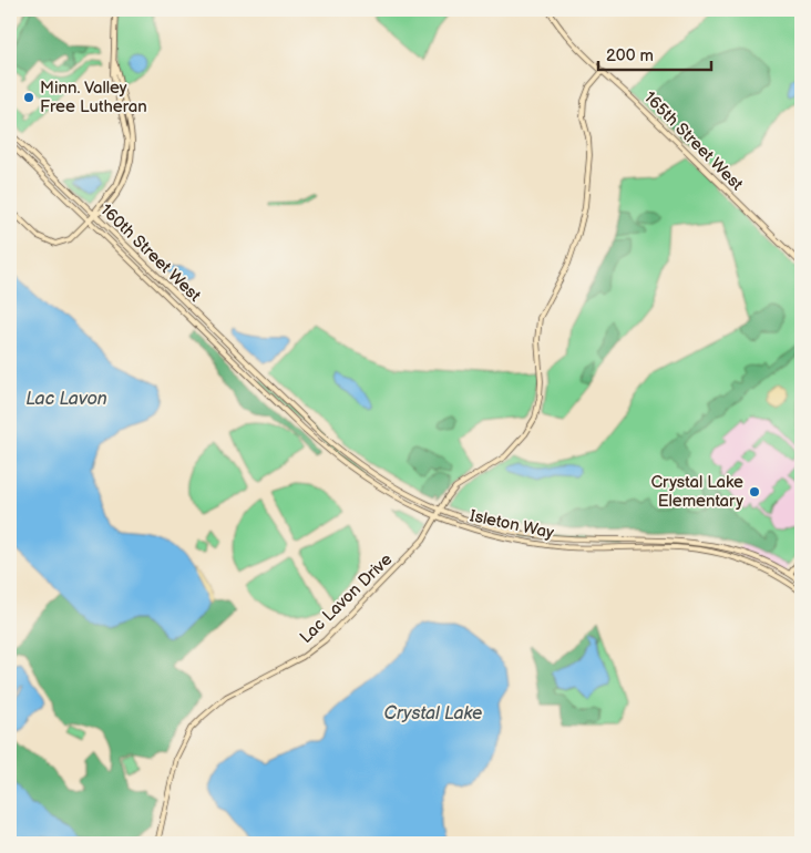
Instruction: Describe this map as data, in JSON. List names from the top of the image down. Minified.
{"streets":{"main road":["165th Street West","160th Street West","Isleton Way","Lac Lavon Drive"]},"crossings":[["165th Street West","Lac Lavon Drive"],["160th Street West","Isleton Way"],["Isleton Way","Lac Lavon Drive"]],"water":["Lac Lavon","Crystal Lake"],"places":["Minn. Valley Free Lutheran","Crystal Lake Elementary"],"scale_bar":"200 m"}
